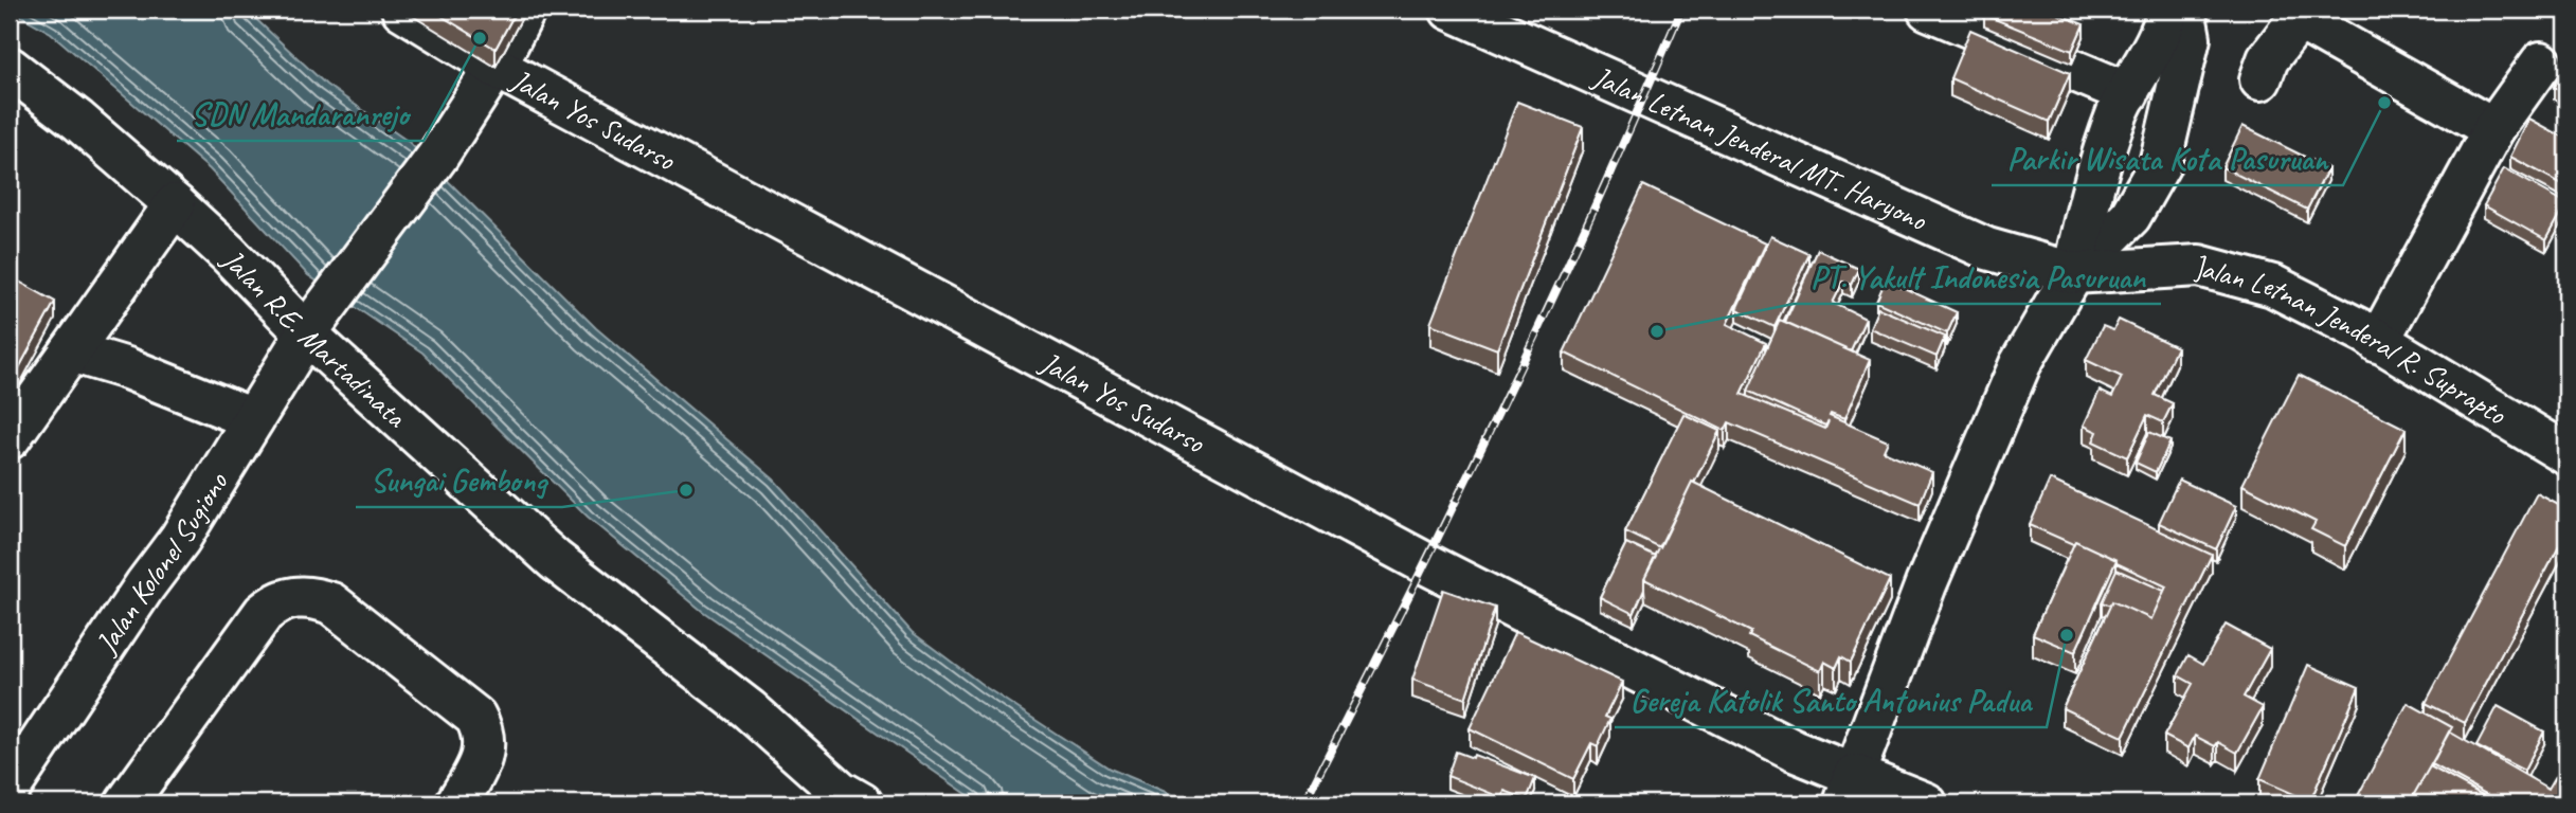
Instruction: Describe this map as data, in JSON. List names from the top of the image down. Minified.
{"streets":{"main road":["Jalan Yos Sudarso","Jalan Letnan Jenderal MT. Haryono","Jalan R.E. Martadinata","Jalan Letnan Jenderal R. Suprapto","Jalan Kolonel Sugiono"]},"crossings":[["Jalan Yos Sudarso","Jalan Kolonel Sugiono"],["Jalan Letnan Jenderal MT. Haryono","Jalan Letnan Jenderal R. Suprapto"],["Jalan R.E. Martadinata","Jalan Kolonel Sugiono"]],"places":["SDN Mandaranrejo","Parkir Wisata Kota Pasuruan","PT. Yakult Indonesia Pasuruan","Sungai Gembong","Gereja Katolik Santo Antonius Padua"]}
